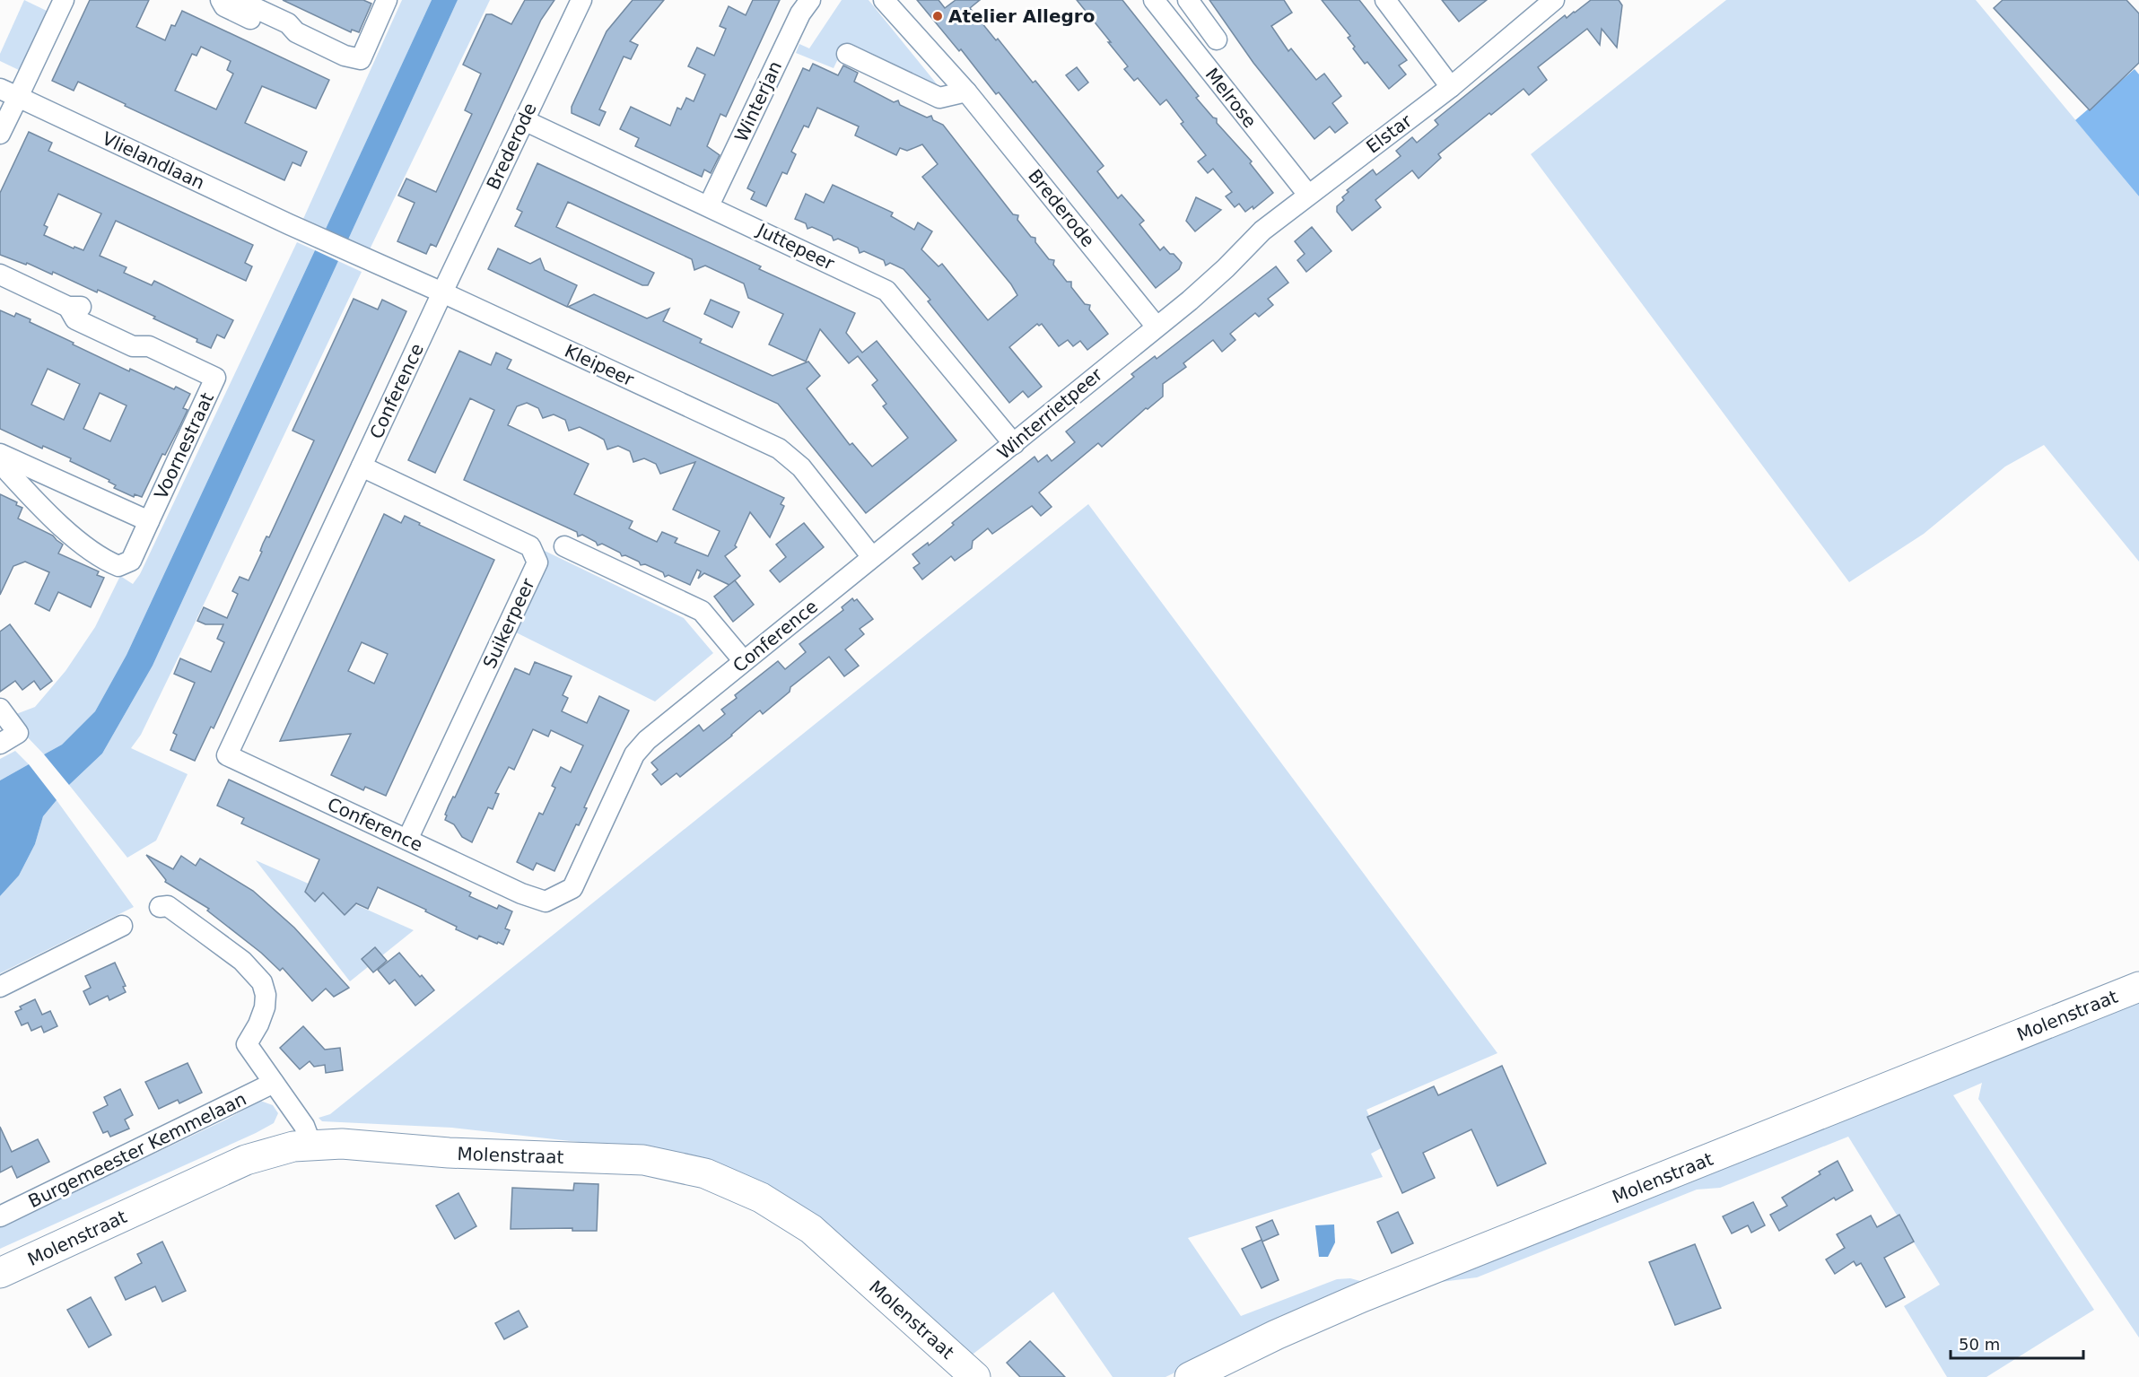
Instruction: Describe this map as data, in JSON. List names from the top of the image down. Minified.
{"streets":{"street":["Melrose","Winterjan","Elstar","Brederode","Vlielandlaan","Juttepeer","Kleipeer","Conference","Winterrietpeer","Voornestraat","Suikerpeer","Molenstraat","Burgemeester Kemmelaan"]},"crossings":[["Melrose","Elstar"],["Winterjan","Juttepeer"],["Elstar","Winterrietpeer"],["Brederode","Juttepeer"],["Brederode","Kleipeer"],["Brederode","Conference"],["Brederode","Winterrietpeer"],["Vlielandlaan","Kleipeer"],["Juttepeer","Winterrietpeer"],["Kleipeer","Conference"],["Kleipeer","Winterrietpeer"],["Conference","Winterrietpeer"],["Conference","Suikerpeer"]],"places":["Atelier Allegro"],"scale_bar":"50 m"}
